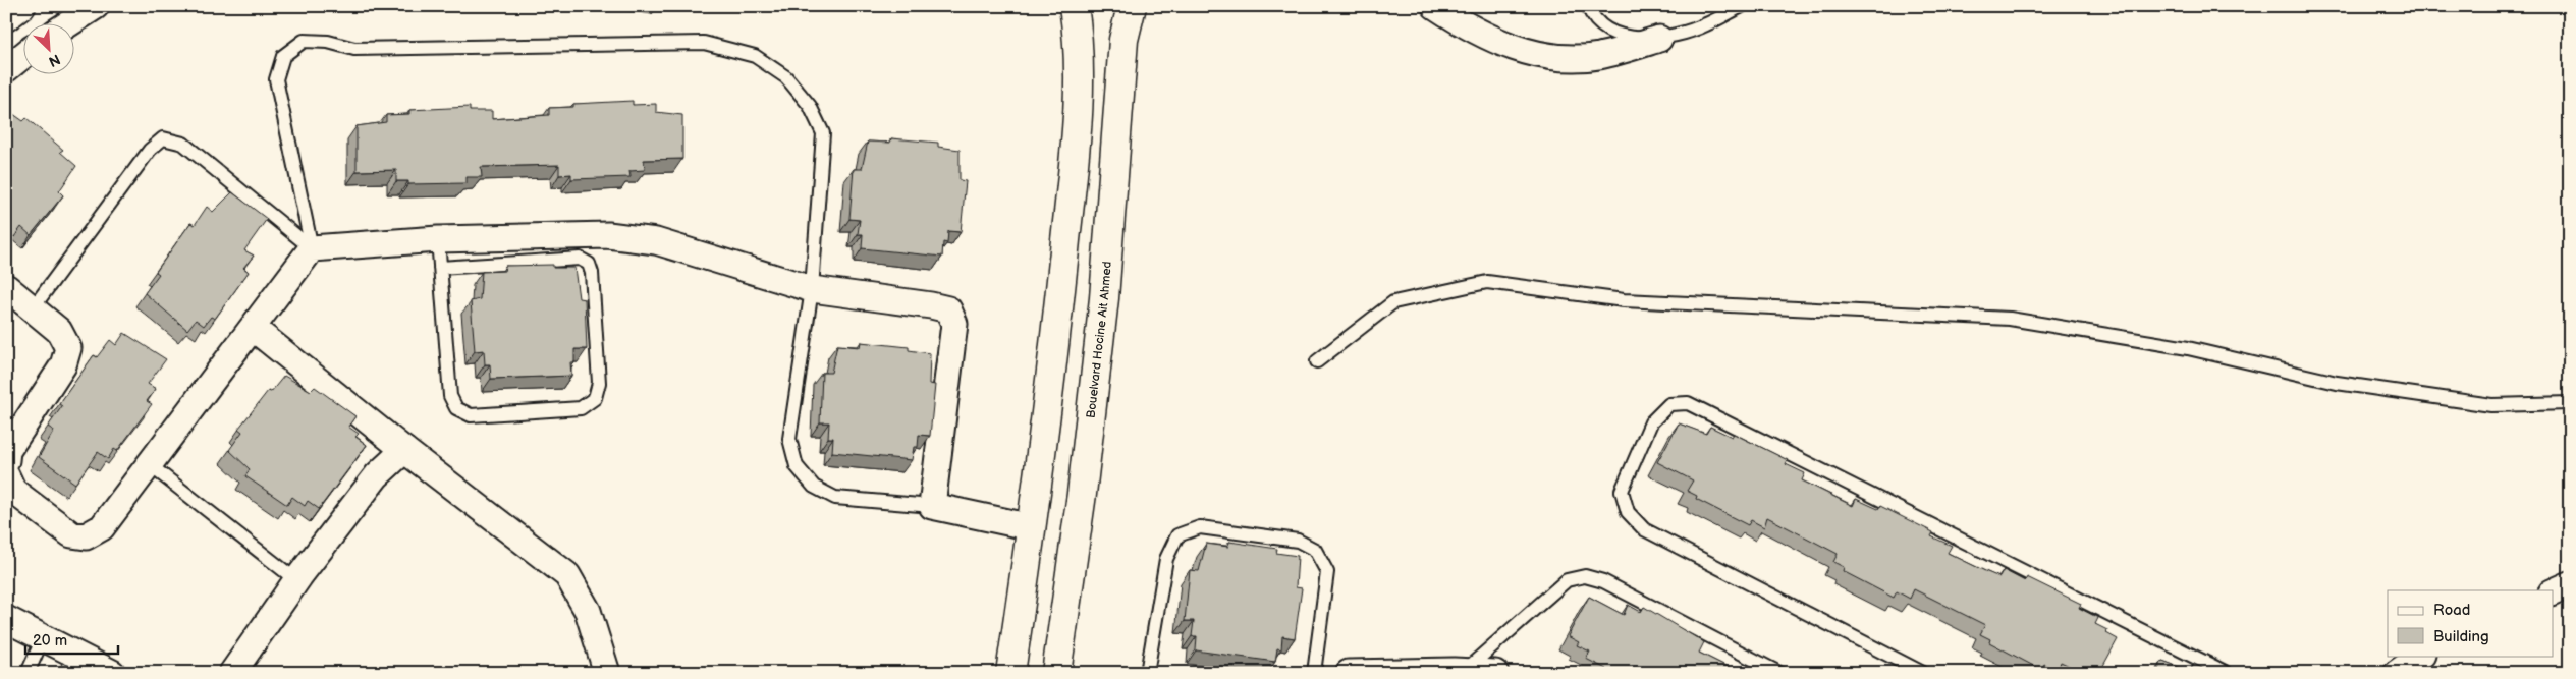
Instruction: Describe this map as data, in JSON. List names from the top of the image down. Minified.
{"streets":{"main road":["Bouelvard Hocine Ait Ahmed"]},"legend":["Road","Building"],"scale_bar":"20 m","north":"bottom right"}
